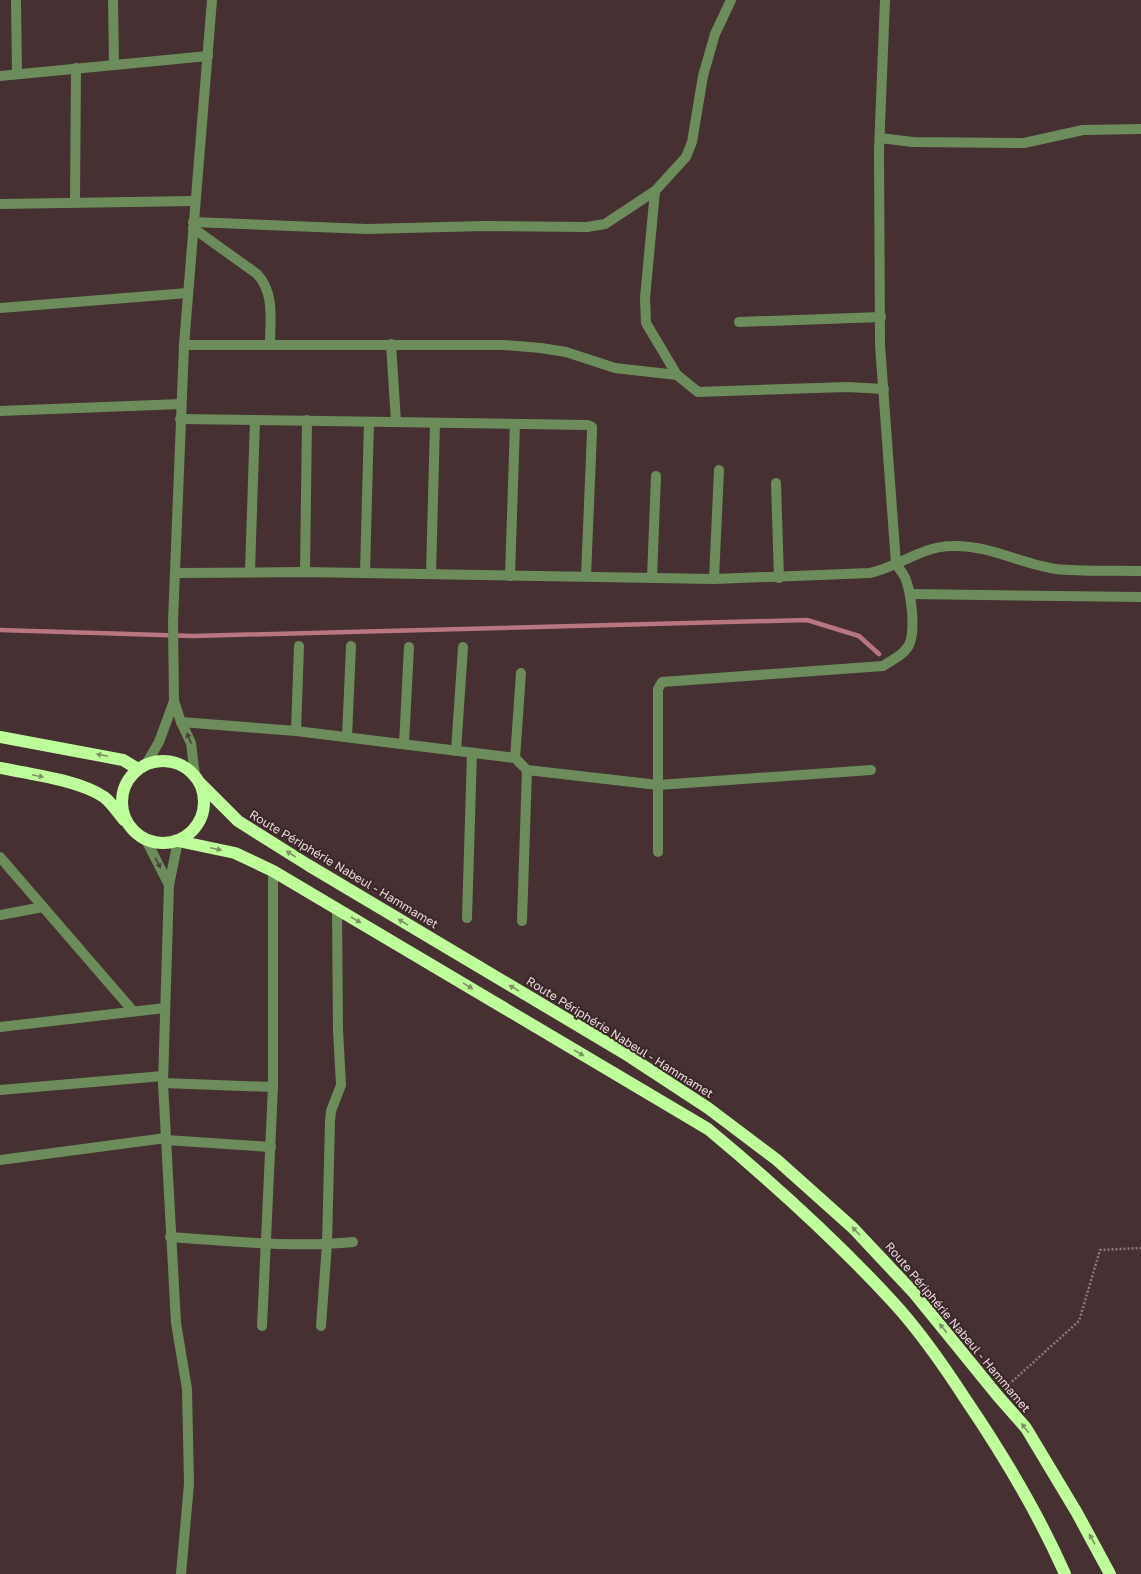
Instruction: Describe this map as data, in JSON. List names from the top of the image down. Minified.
{"streets":{"highway":["Route Périphérie Nabeul - Hammamet"]}}
